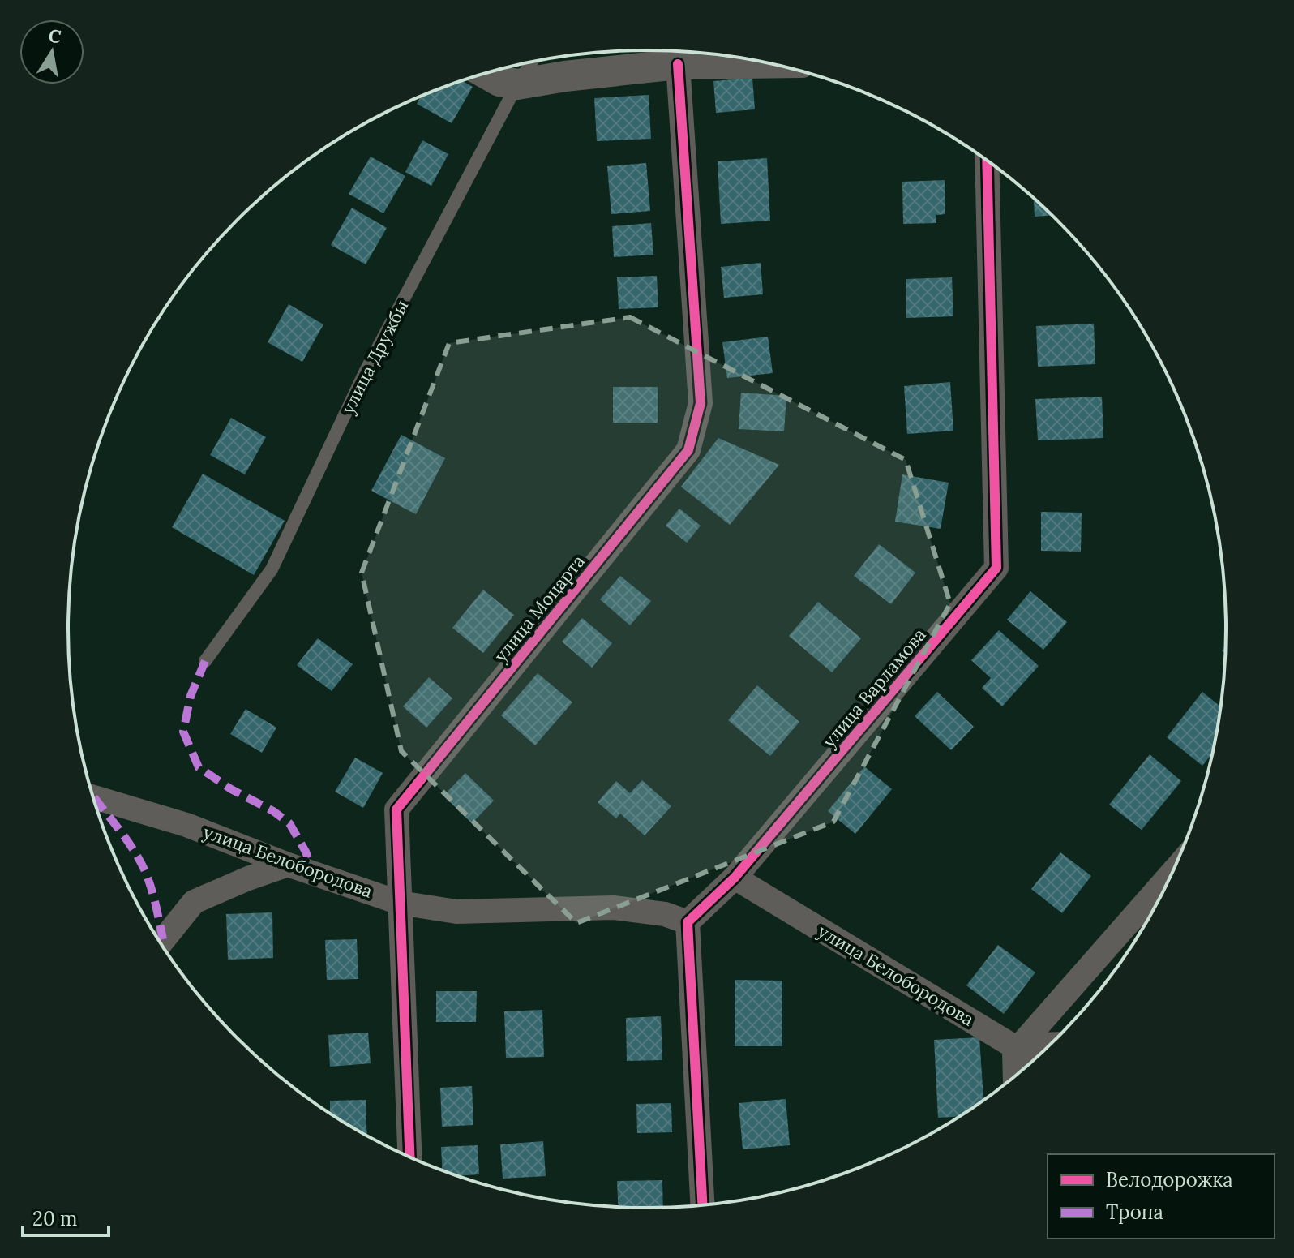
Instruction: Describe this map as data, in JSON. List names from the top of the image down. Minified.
{"streets":{"street":["улица Моцарта","улица Варламова","улица Белобородова"],"lane":["улица Дружбы"]},"crossings":[["улица Моцарта","улица Белобородова"],["улица Варламова","улица Белобородова"]],"legend":["Велодорожка","Тропа"],"scale_bar":"20 m","north":"top"}
